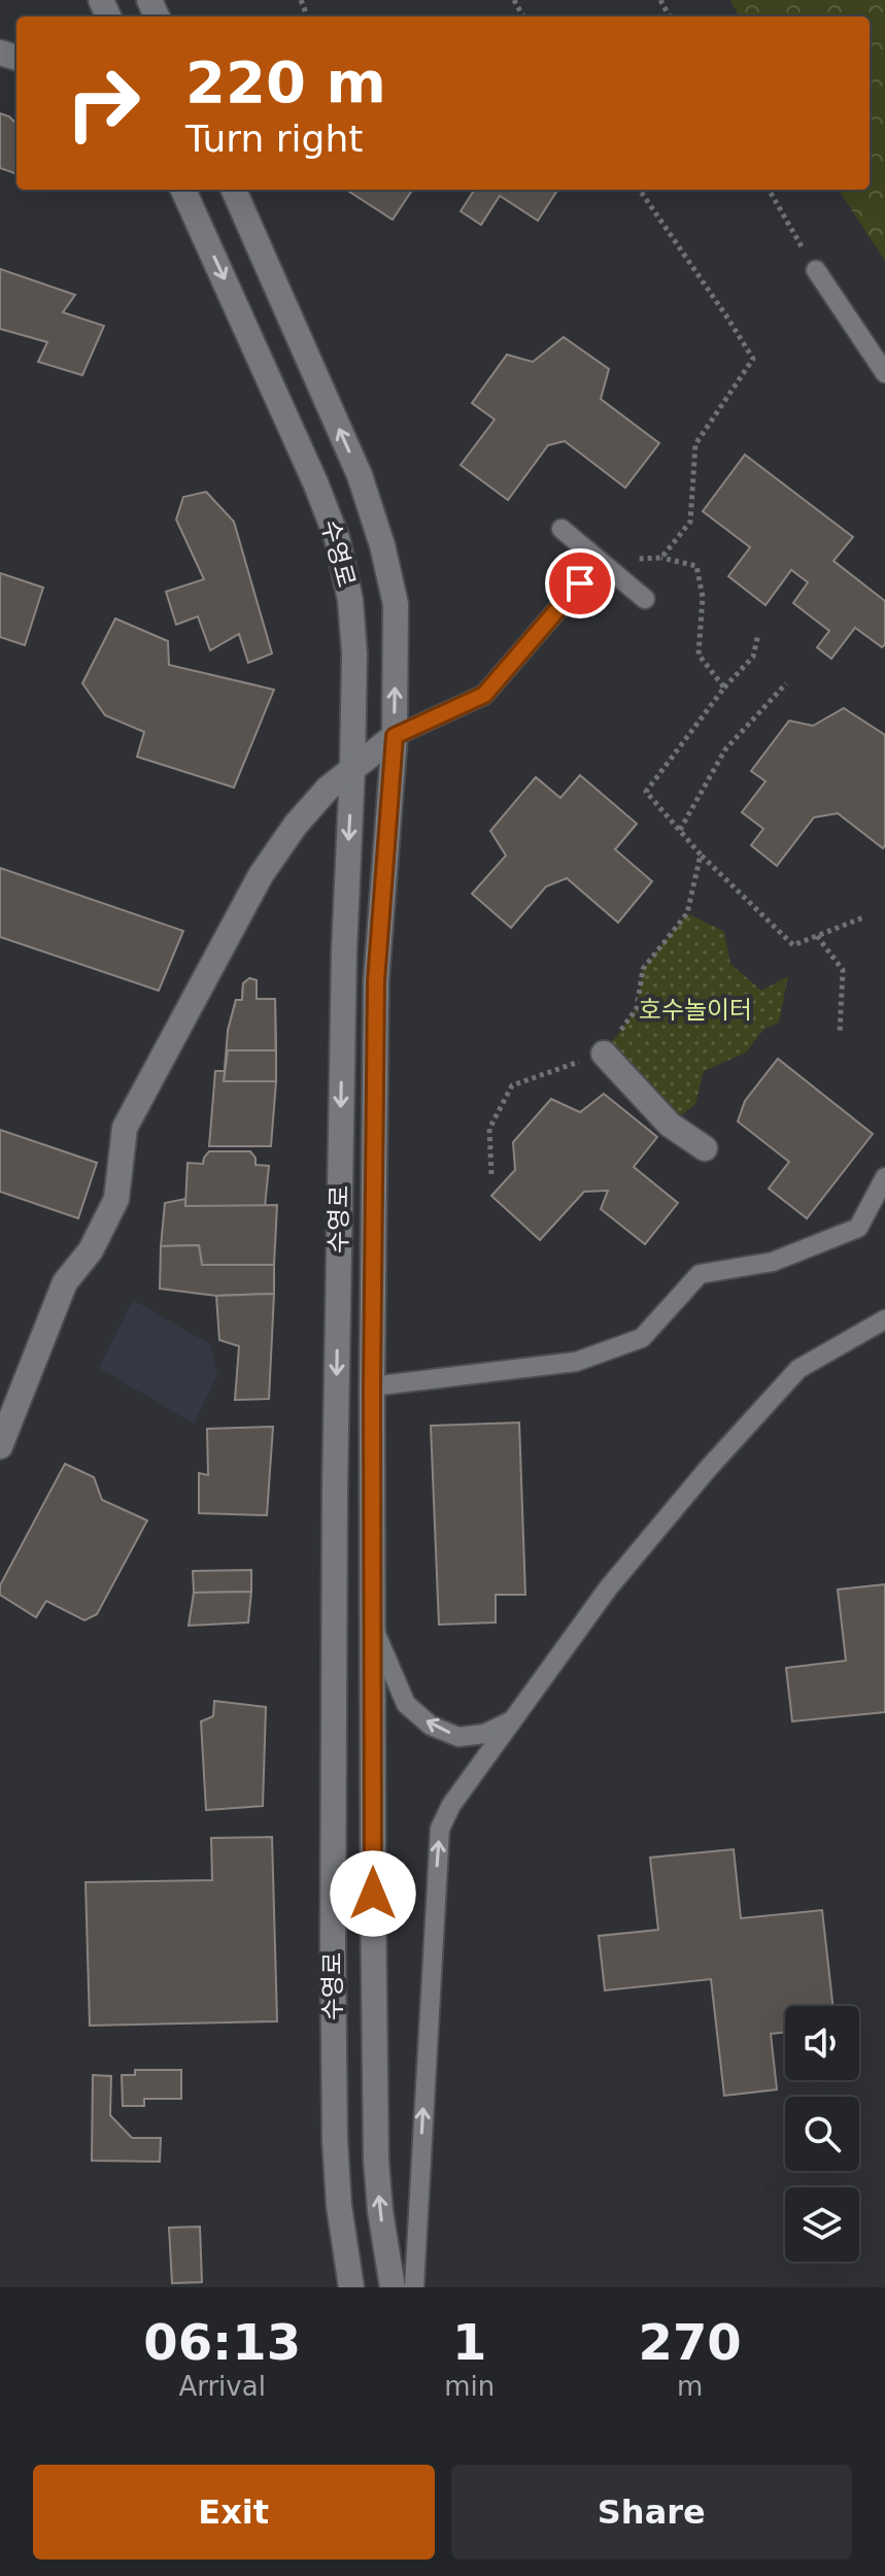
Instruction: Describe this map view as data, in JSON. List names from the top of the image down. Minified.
{"streets":{"main road":["수영로"]},"parks":["호수놀이터"],"page":{"turn":["220 m","Turn right"],"eta":["06:13","Arrival","1","min","270","m"],"buttons":["Exit","Share"]}}
